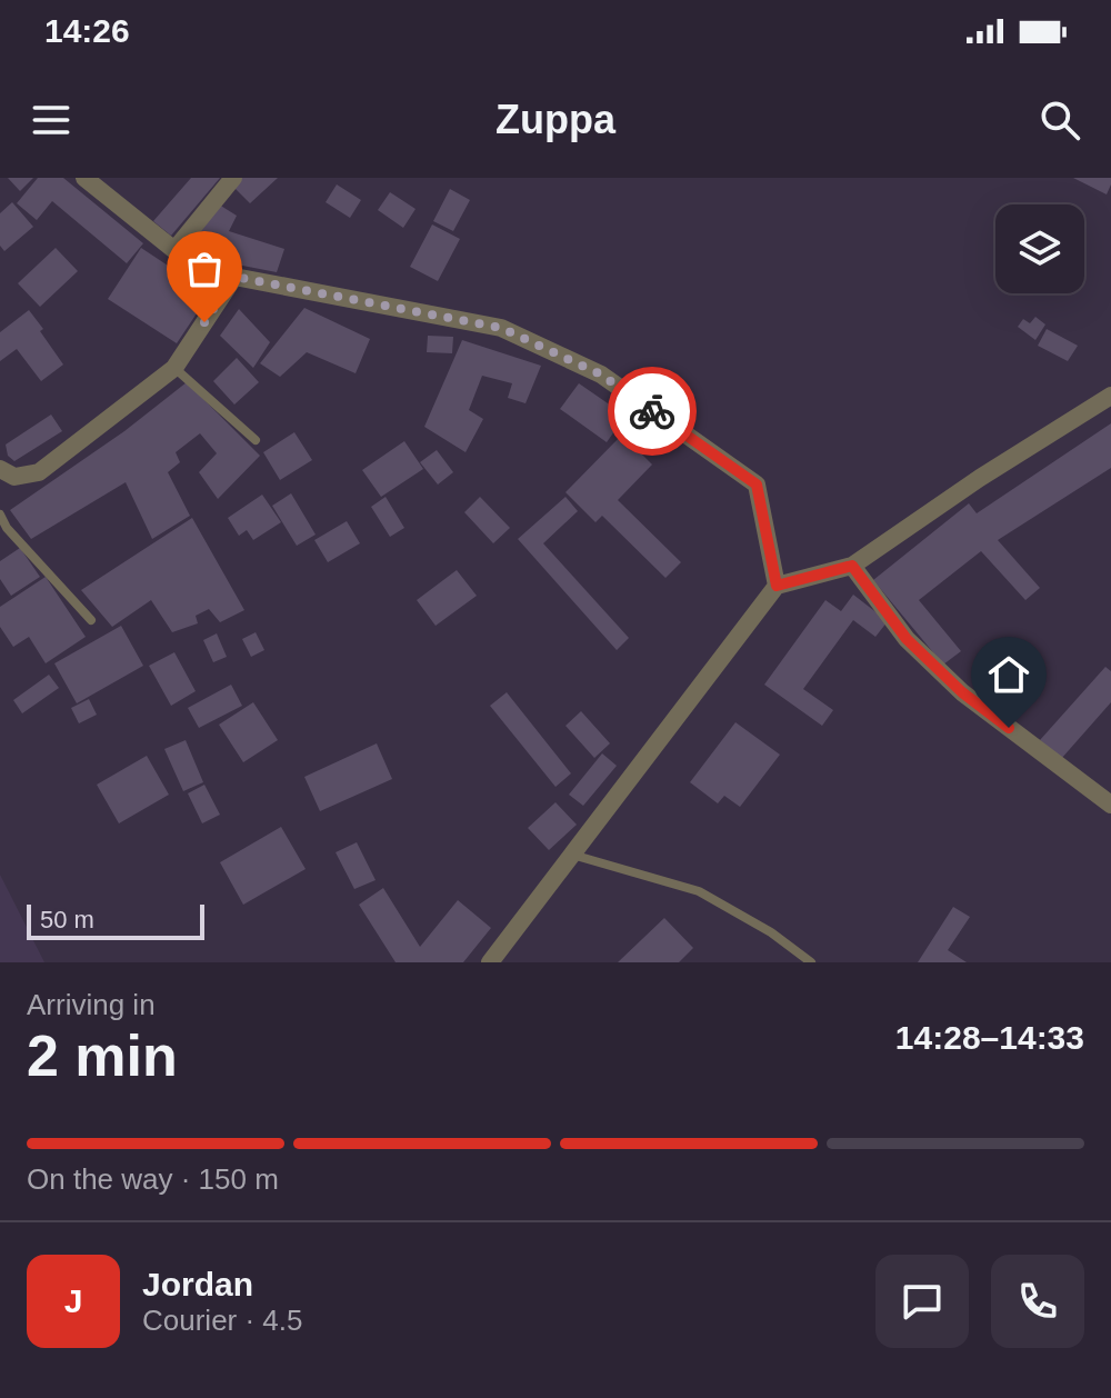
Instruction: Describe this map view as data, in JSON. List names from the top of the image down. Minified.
{"scale_bar":"50 m","page":{"status":"14:26","header":"Zuppa","scale":"50 m","heading":["2 min","Arriving in","14:28–14:33"],"panel":["Jordan","Courier · 4.5"],"bar":"On the way · 150 m","round":"J"}}
